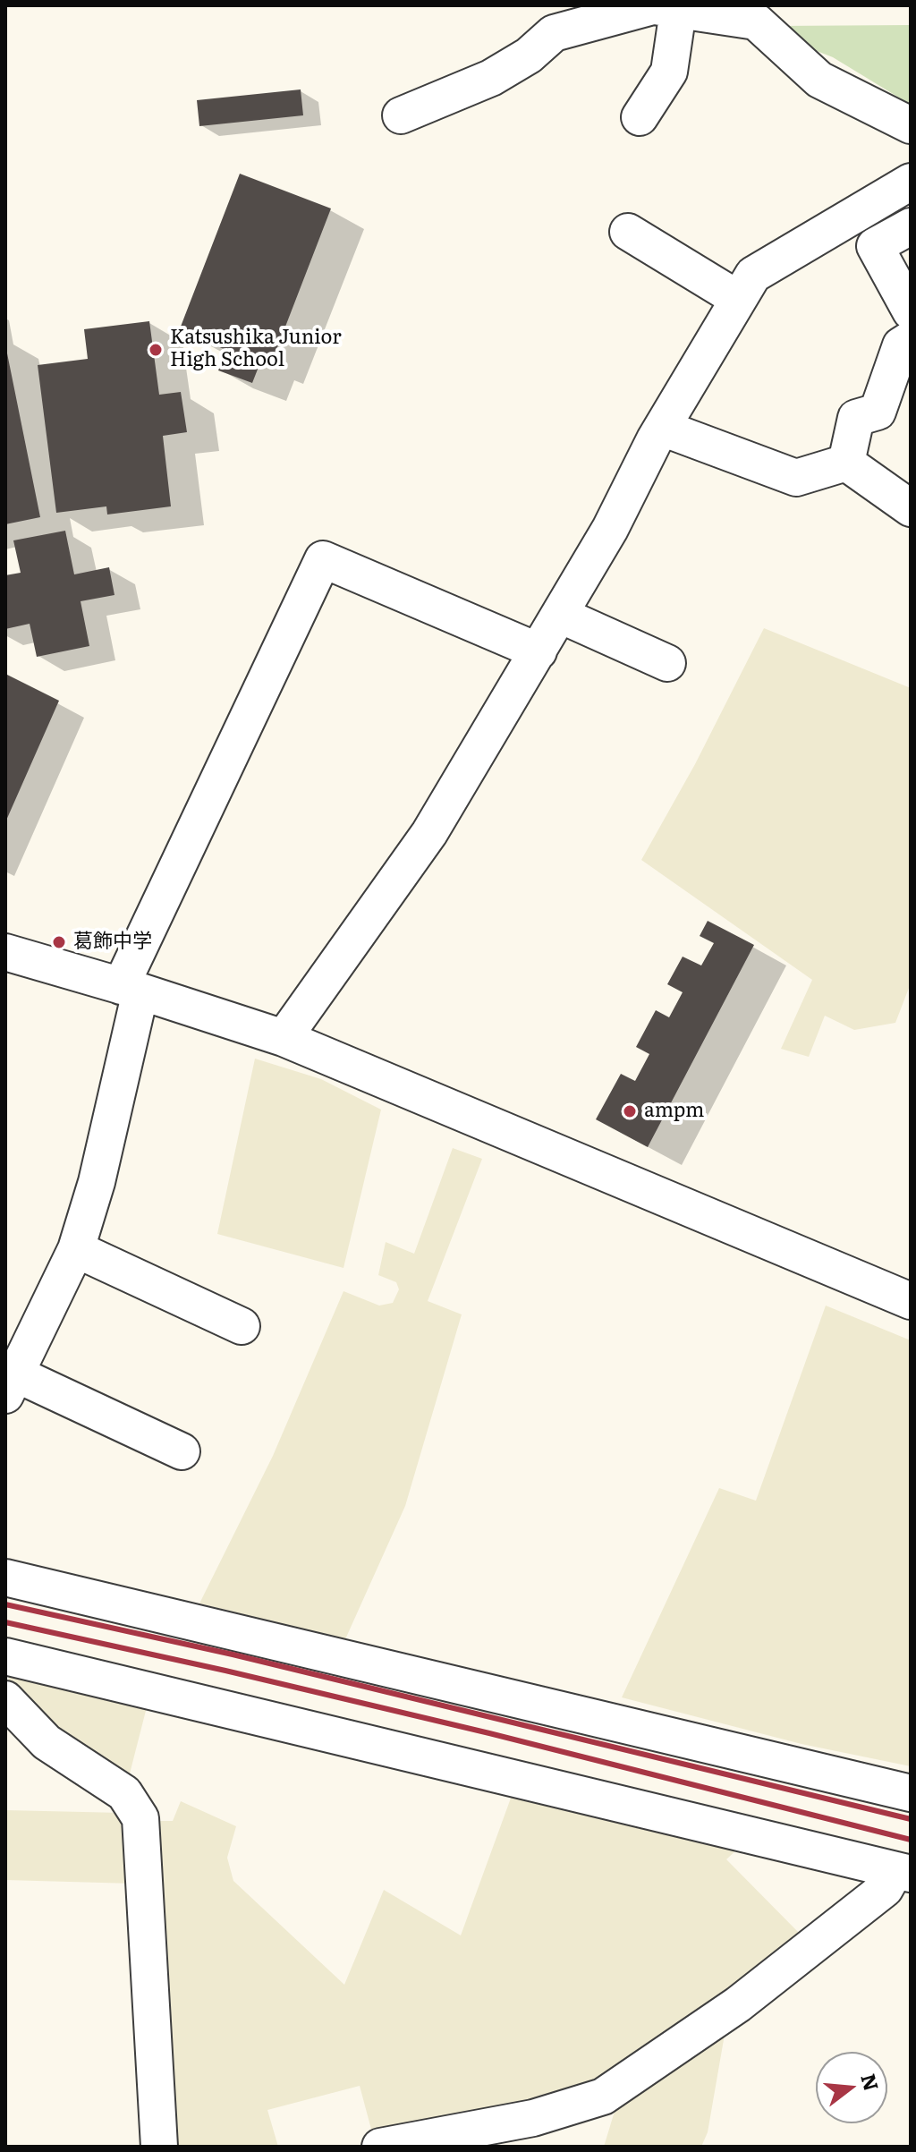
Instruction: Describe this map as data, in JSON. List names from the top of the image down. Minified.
{"places":["Katsushika Junior High School","葛飾中学","ampm"],"north":"right"}
